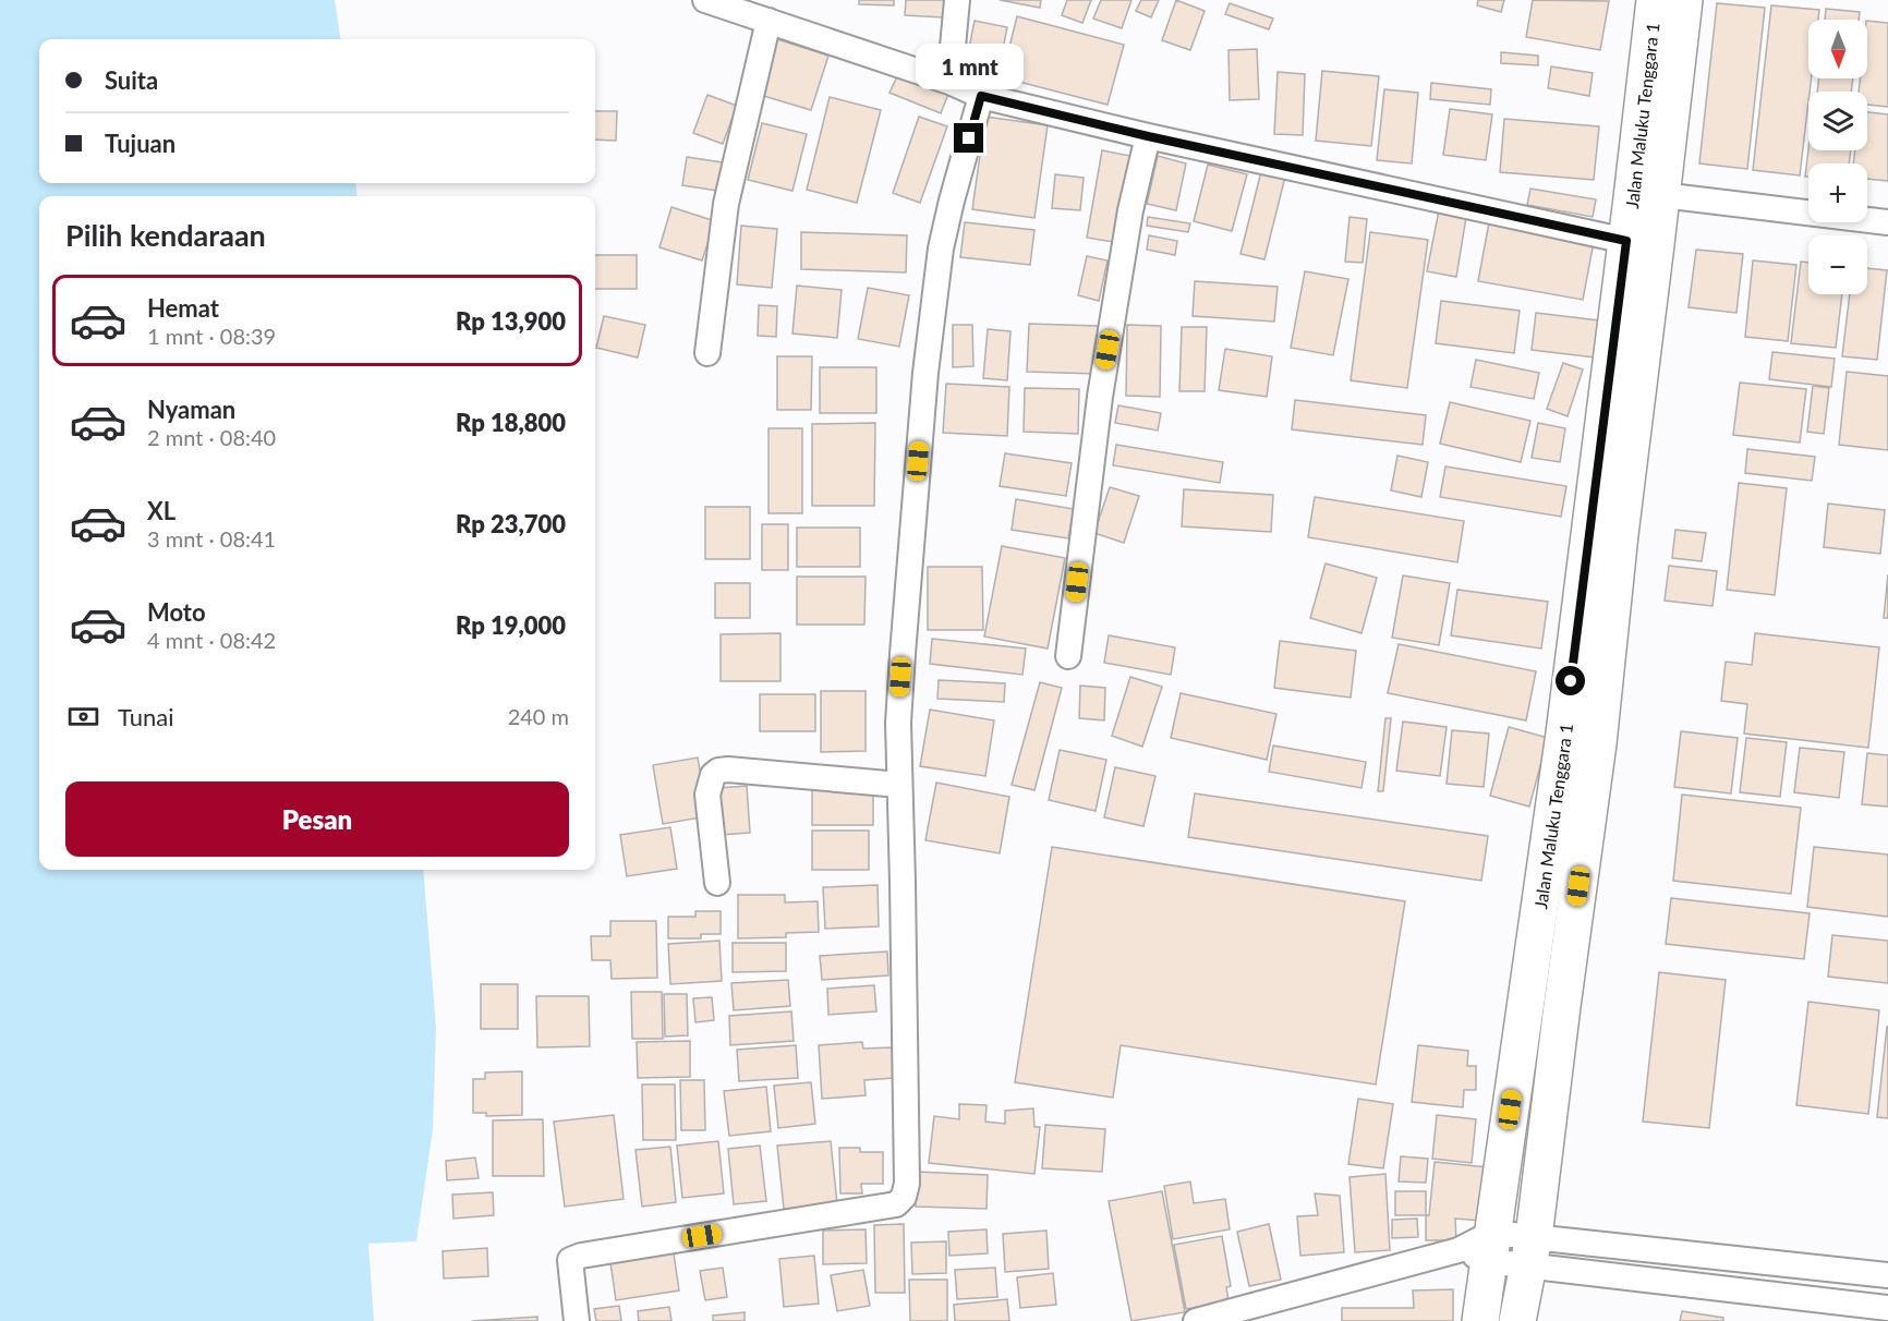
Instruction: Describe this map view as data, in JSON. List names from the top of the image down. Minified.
{"streets":{"highway":["Jalan Maluku Tenggara 1"]},"north":"bottom","page":{"map_buttons":["+","−"],"banner":["Suita","Tujuan"],"bubble":"1 mnt","heading":"Pilih kendaraan","list":[{"name":"Hemat","note":"1 mnt · 08:39","value":"Rp 13,900"},{"name":"Nyaman","note":"2 mnt · 08:40","value":"Rp 18,800"},{"name":"XL","note":"3 mnt · 08:41","value":"Rp 23,700"},{"name":"Moto","note":"4 mnt · 08:42","value":"Rp 19,000"}],"pay":["Tunai","240 m"],"buttons":"Pesan"}}
